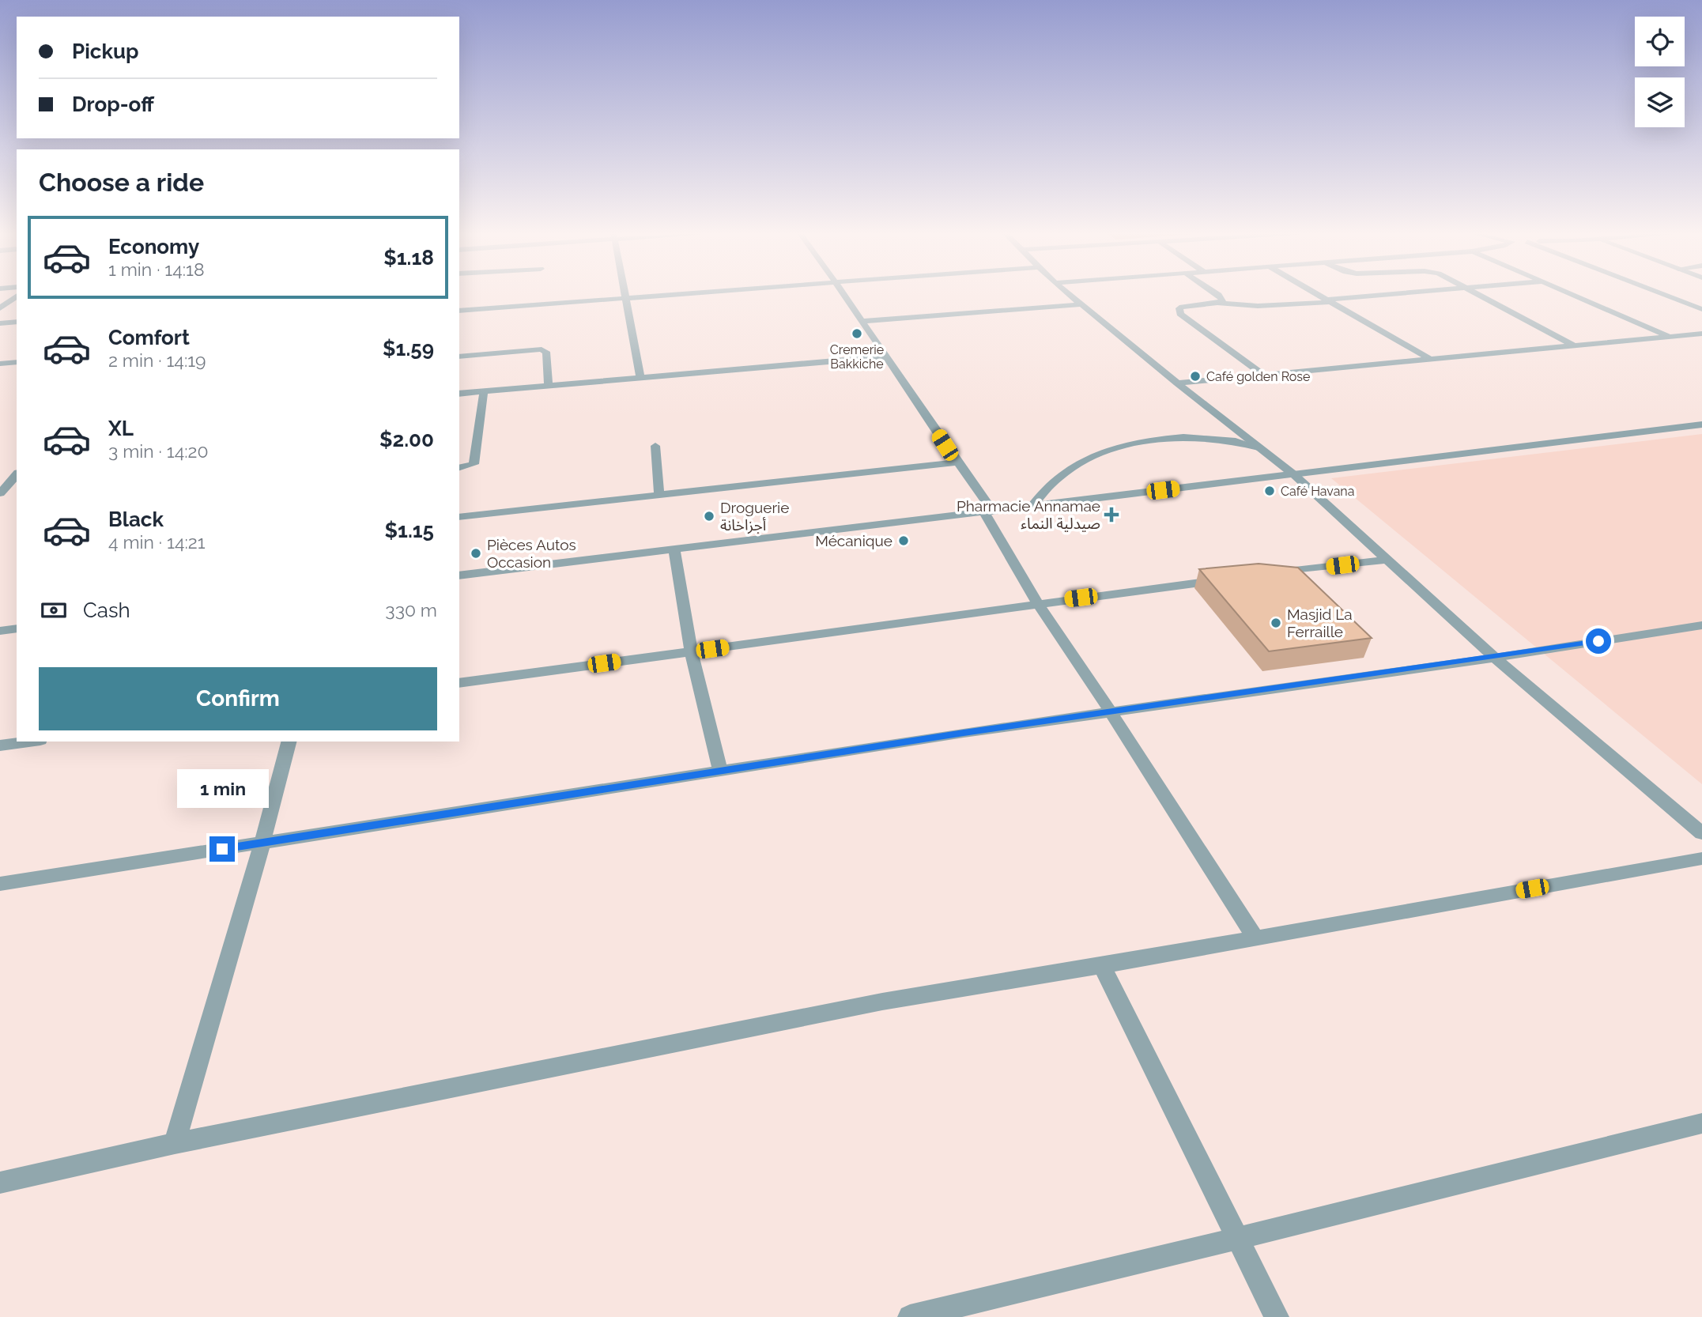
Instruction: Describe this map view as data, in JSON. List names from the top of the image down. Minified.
{"places":{"other":["Cremerie Bakkiche","Café golden Rose","Café Havana","Droguerie أجزاخانة","Mécanique","Pièces Autos Occasion","Masjid La Ferraille"],"health":["Pharmacie Annamae صيدلية النماء"]},"page":{"banner":["Pickup","Drop-off"],"heading":"Choose a ride","list":[{"name":"Economy","note":"1 min · 14:18","value":"$1.18"},{"name":"Comfort","note":"2 min · 14:19","value":"$1.59"},{"name":"XL","note":"3 min · 14:20","value":"$2.00"},{"name":"Black","note":"4 min · 14:21","value":"$1.15"}],"pay":["Cash","330 m"],"buttons":"Confirm","bubble":"1 min"}}
